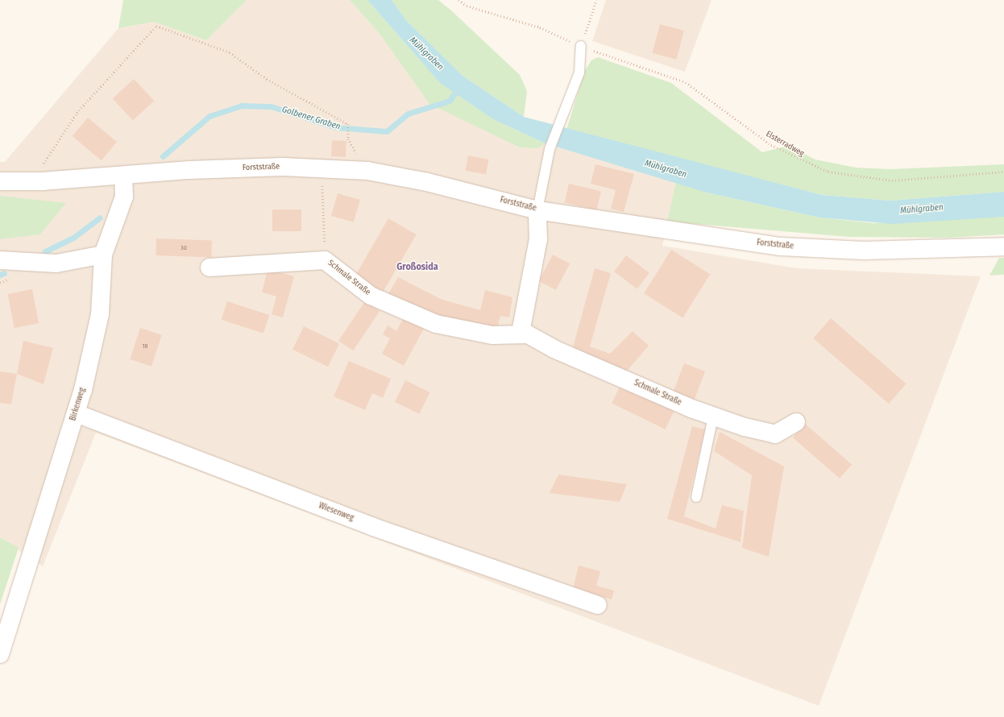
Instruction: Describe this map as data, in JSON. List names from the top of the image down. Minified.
{"streets":{"street":["Forststraße","Schmale Straße","Birkenweg","Wiesenweg"],"path":["Elsterradweg"]},"crossings":[["Forststraße","Birkenweg"],["Birkenweg","Wiesenweg"]],"districts":["Großosida"],"water":["Mühlgraben","Golbener Graben"],"house_numbers":["30","18"]}
